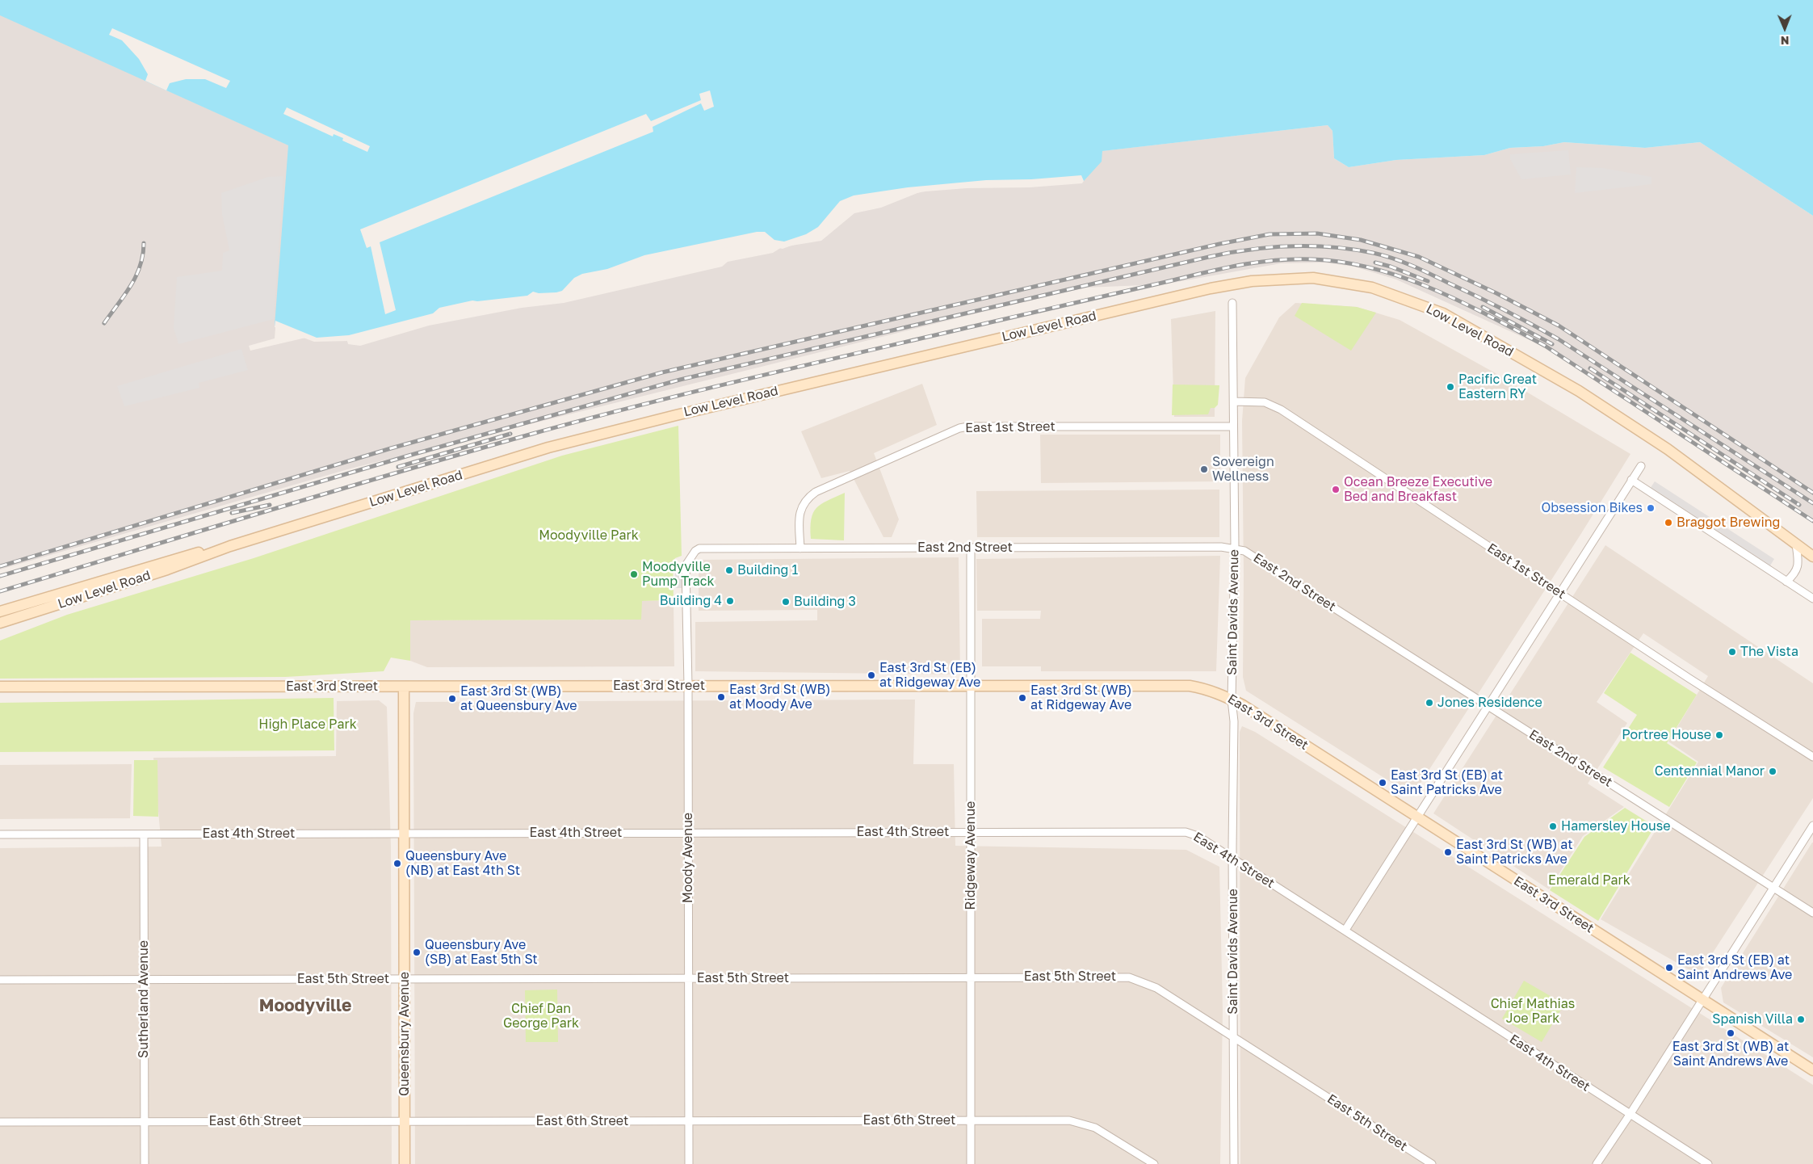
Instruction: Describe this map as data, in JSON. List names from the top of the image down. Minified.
{"streets":{"street":["Low Level Road","East 1st Street","East 2nd Street","Saint Davids Avenue","East 3rd Street","East 4th Street","Ridgeway Avenue","Moody Avenue","East 5th Street","Sutherland Avenue","Queensbury Avenue","East 6th Street"]},"crossings":[["East 1st Street","East 2nd Street"],["East 1st Street","Saint Davids Avenue"],["East 2nd Street","Saint Davids Avenue"],["East 2nd Street","Ridgeway Avenue"],["East 2nd Street","Moody Avenue"],["Saint Davids Avenue","East 3rd Street"],["Saint Davids Avenue","East 4th Street"],["Saint Davids Avenue","East 5th Street"],["East 3rd Street","Ridgeway Avenue"],["East 3rd Street","Moody Avenue"],["East 3rd Street","Queensbury Avenue"],["East 4th Street","Ridgeway Avenue"],["East 4th Street","Moody Avenue"],["East 4th Street","Sutherland Avenue"],["East 4th Street","Queensbury Avenue"],["Ridgeway Avenue","East 5th Street"],["Ridgeway Avenue","East 6th Street"],["Moody Avenue","East 5th Street"],["Moody Avenue","East 6th Street"],["East 5th Street","Sutherland Avenue"],["East 5th Street","Queensbury Avenue"],["Sutherland Avenue","East 6th Street"],["Queensbury Avenue","East 6th Street"]],"districts":["Moodyville"],"parks":["Moodyville Park","High Place Park","Emerald Park","Chief Mathias Joe Park","Chief Dan George Park"],"places":["Pacific Great Eastern RY","Sovereign Wellness","Ocean Breeze Executive Bed and Breakfast","Obsession Bikes","Braggot Brewing","Building 1","Moodyville Pump Track","Building 4","Building 3","The Vista","East 3rd St (EB) at Ridgeway Ave","East 3rd St (WB) at Moody Ave","East 3rd St (WB) at Ridgeway Ave","East 3rd St (WB) at Queensbury Ave","Jones Residence","Portree House","Centennial Manor","East 3rd St (EB) at Saint Patricks Ave","Hamersley House","East 3rd St (WB) at Saint Patricks Ave","Queensbury Ave (NB) at East 4th St","Queensbury Ave (SB) at East 5th St","East 3rd St (EB) at Saint Andrews Ave","Spanish Villa","East 3rd St (WB) at Saint Andrews Ave"],"north":"bottom"}
